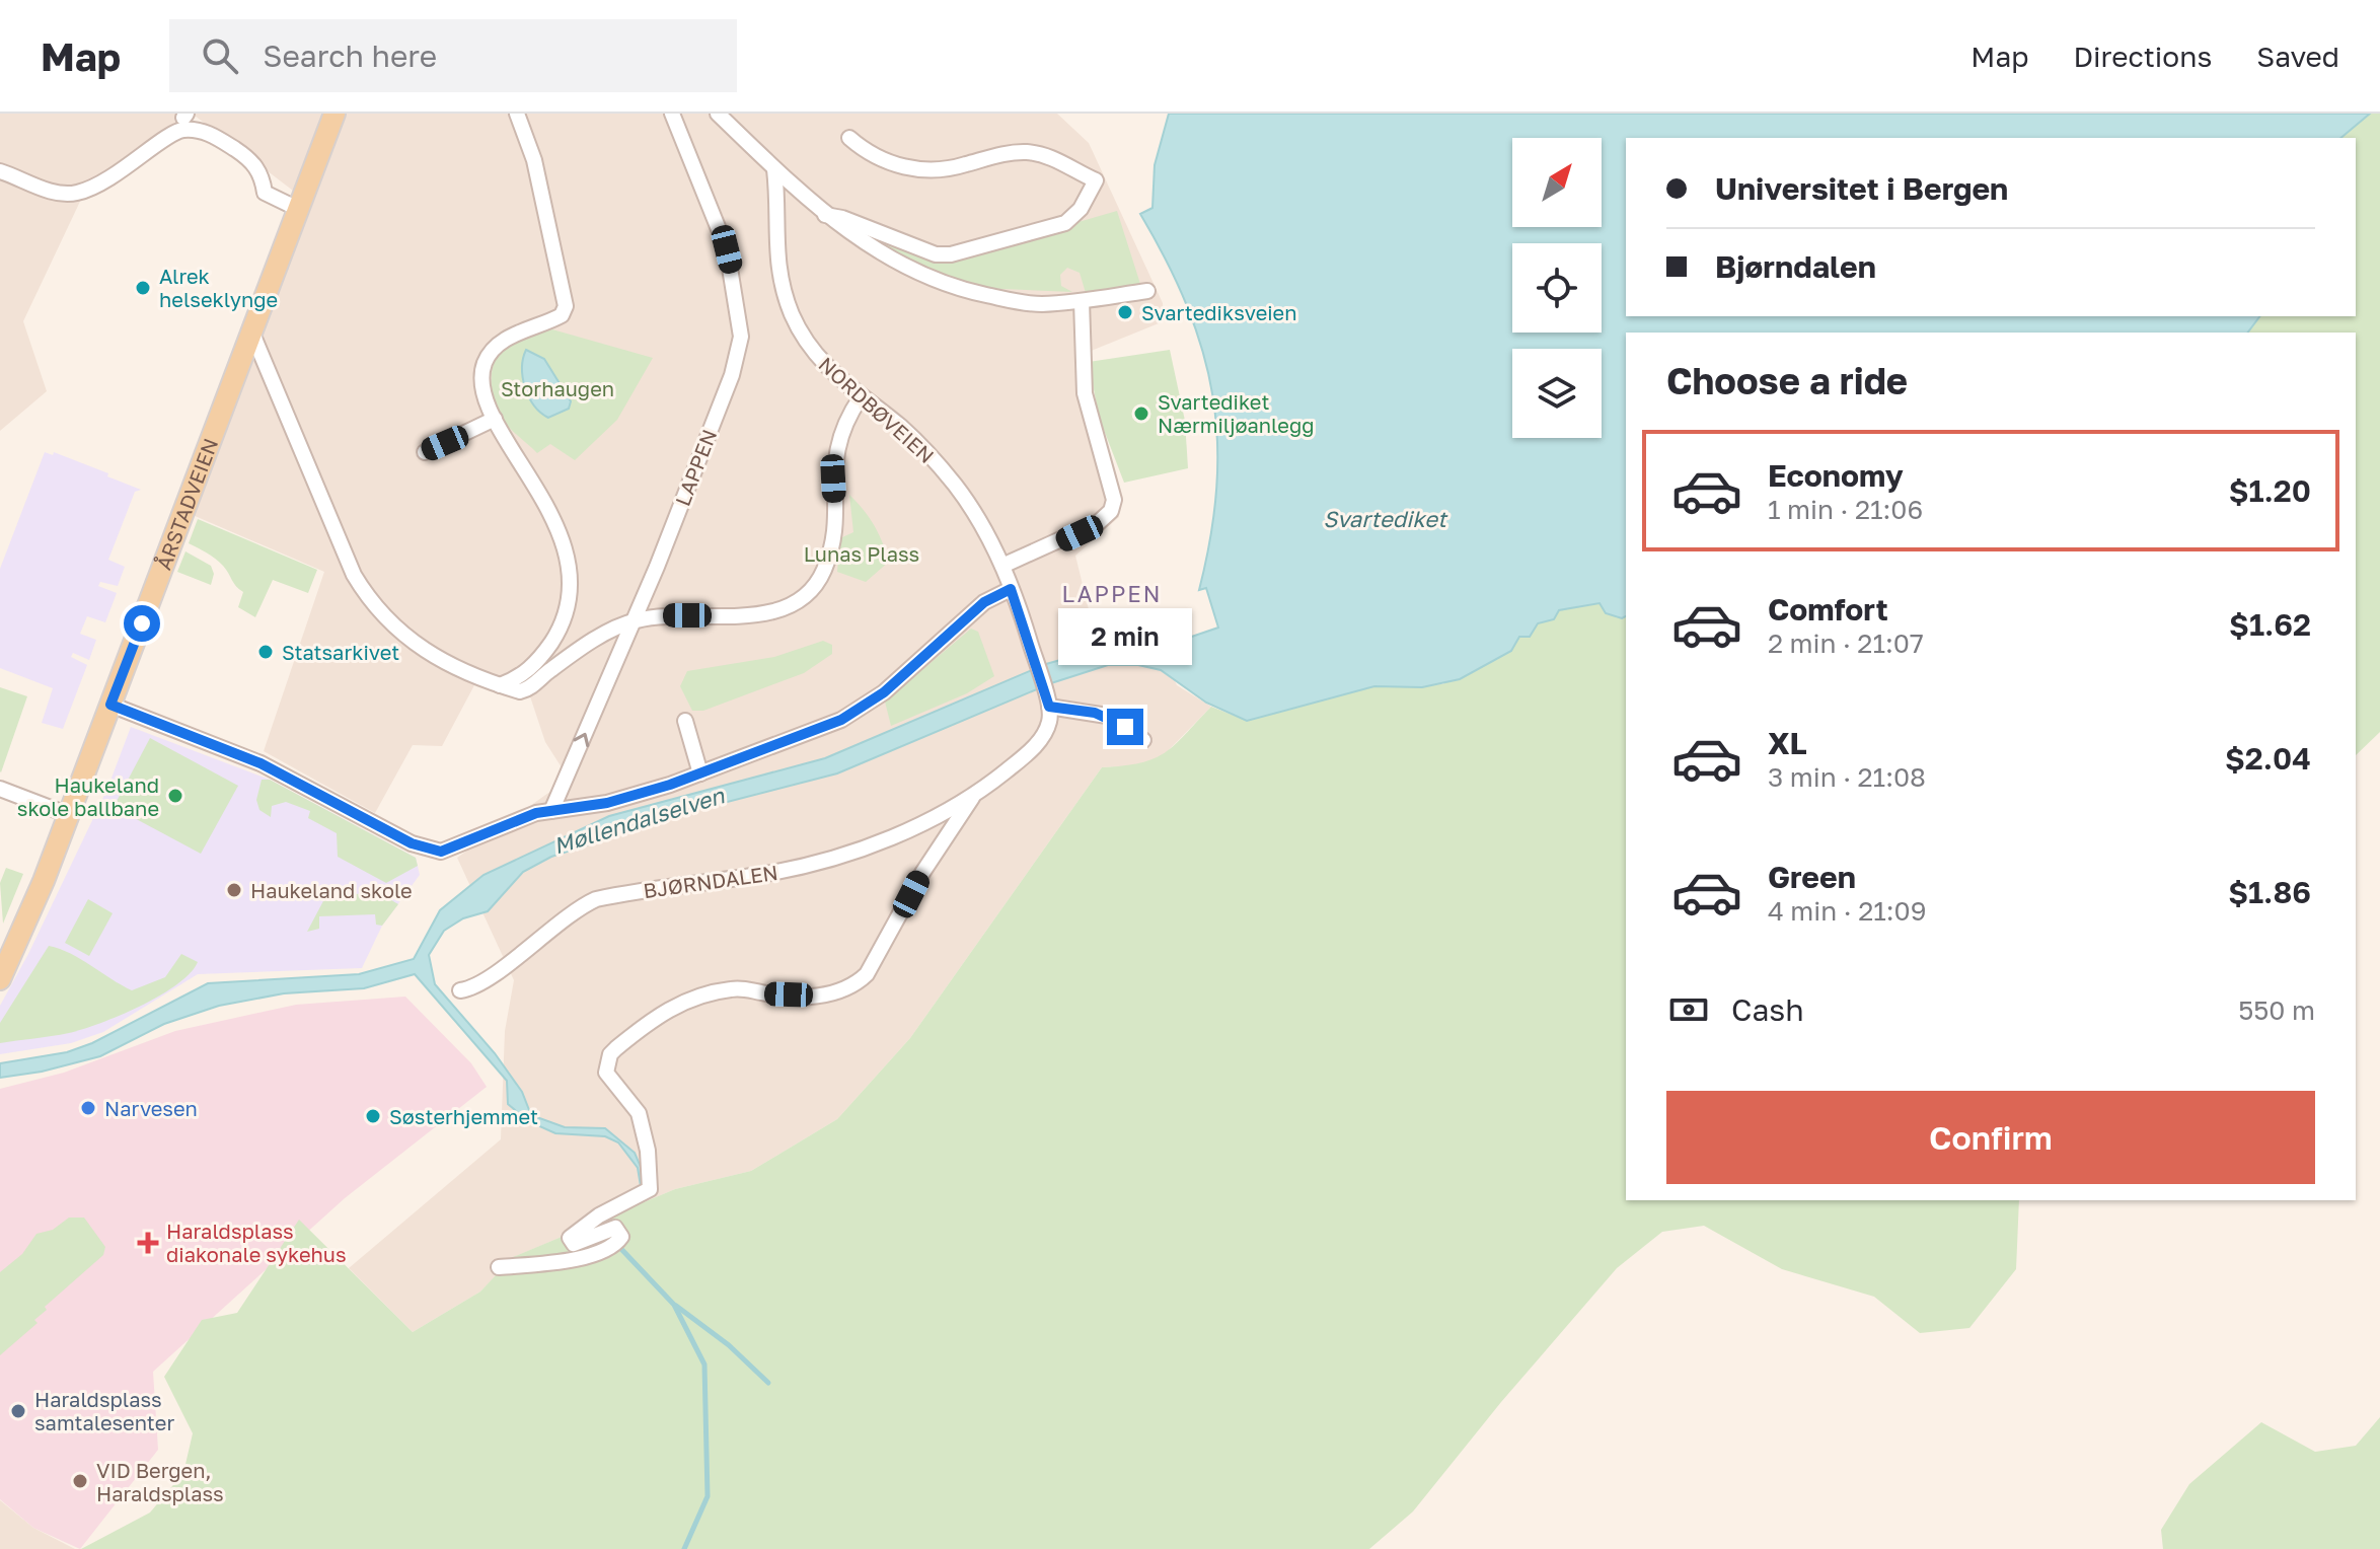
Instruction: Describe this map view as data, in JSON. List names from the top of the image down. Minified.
{"streets":{"main road":["ÅRSTADVEIEN"],"street":["NORDBØVEIEN","LAPPEN","BJØRNDALEN"]},"districts":["LAPPEN"],"water":["Svartediket","Møllendalselven"],"parks":["Storhaugen","Lunas Plass"],"places":{"other":["Alrek helseklynge","Svartediksveien","Svartediket Nærmiljøanlegg","Statsarkivet","Haukeland skole ballbane","Haukeland skole","Narvesen","Søsterhjemmet","Haraldsplass samtalesenter","VID Bergen, Haraldsplass"],"health":["Haraldsplass diakonale sykehus"]},"north":"top right","page":{"header":"Map","search":"Search here","nav":["Map","Directions","Saved"],"banner":["Universitet i Bergen","Bjørndalen"],"heading":"Choose a ride","list":[{"name":"Economy","note":"1 min · 21:06","value":"$1.20"},{"name":"Comfort","note":"2 min · 21:07","value":"$1.62"},{"name":"XL","note":"3 min · 21:08","value":"$2.04"},{"name":"Green","note":"4 min · 21:09","value":"$1.86"}],"bubble":"2 min","pay":["Cash","550 m"],"buttons":"Confirm"}}
